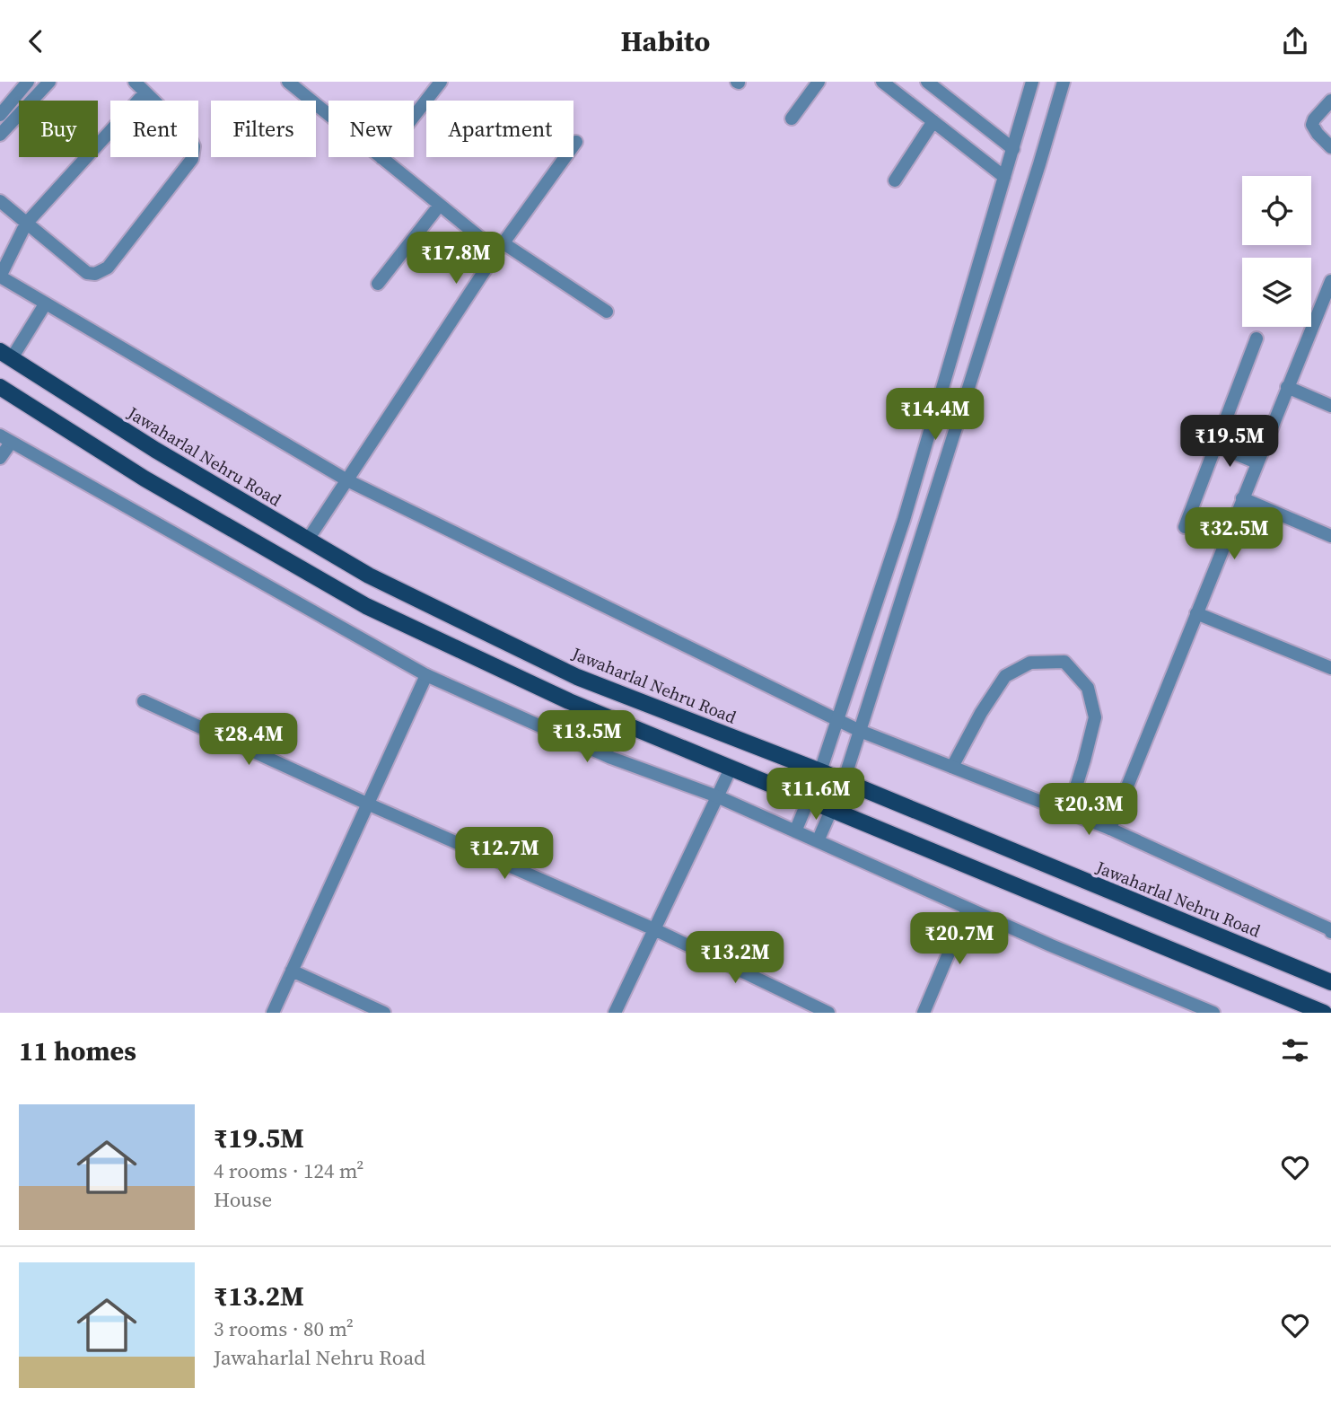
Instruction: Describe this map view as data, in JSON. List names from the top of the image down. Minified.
{"streets":{"main road":["Jawaharlal Nehru Road"]},"page":{"header":"Habito","chip":["Buy","Rent","Filters","New","Apartment"],"price":["₹17.8M","₹14.4M","₹19.5M","₹32.5M","₹13.5M","₹28.4M","₹11.6M","₹20.3M","₹12.7M","₹20.7M","₹13.2M"],"heading":"11 homes","list":[{"name":"₹19.5M","note":"4 rooms · 124 m² · House"},{"name":"₹13.2M","note":"3 rooms · 80 m² · Jawaharlal Nehru Road"}]}}
